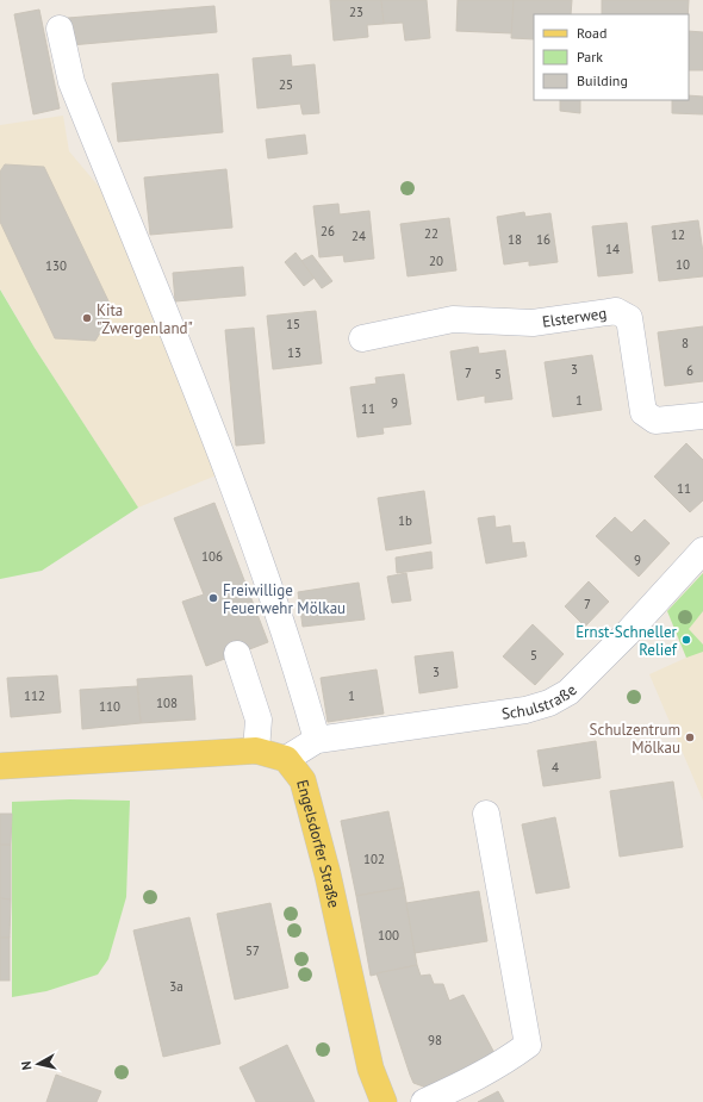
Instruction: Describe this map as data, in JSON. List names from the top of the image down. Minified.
{"streets":{"main road":["Engelsdorfer Straße"],"street":["Elsterweg","Schulstraße"]},"crossings":[["Schulstraße","Engelsdorfer Straße"]],"places":["Kita \"Zwergenland\"","Freiwillige Feuerwehr Mölkau","Ernst-Schneller Relief","Schulzentrum Mölkau"],"house_numbers":["23","25","26","22","12","24","18","16","14","20","10","130","15","8","13","3","6","7","5","1","9","11","11","1b","106","9","7","5","3","112","1","108","110","4","102","100","57","3a","98"],"legend":["Road","Park","Building"],"north":"left"}
